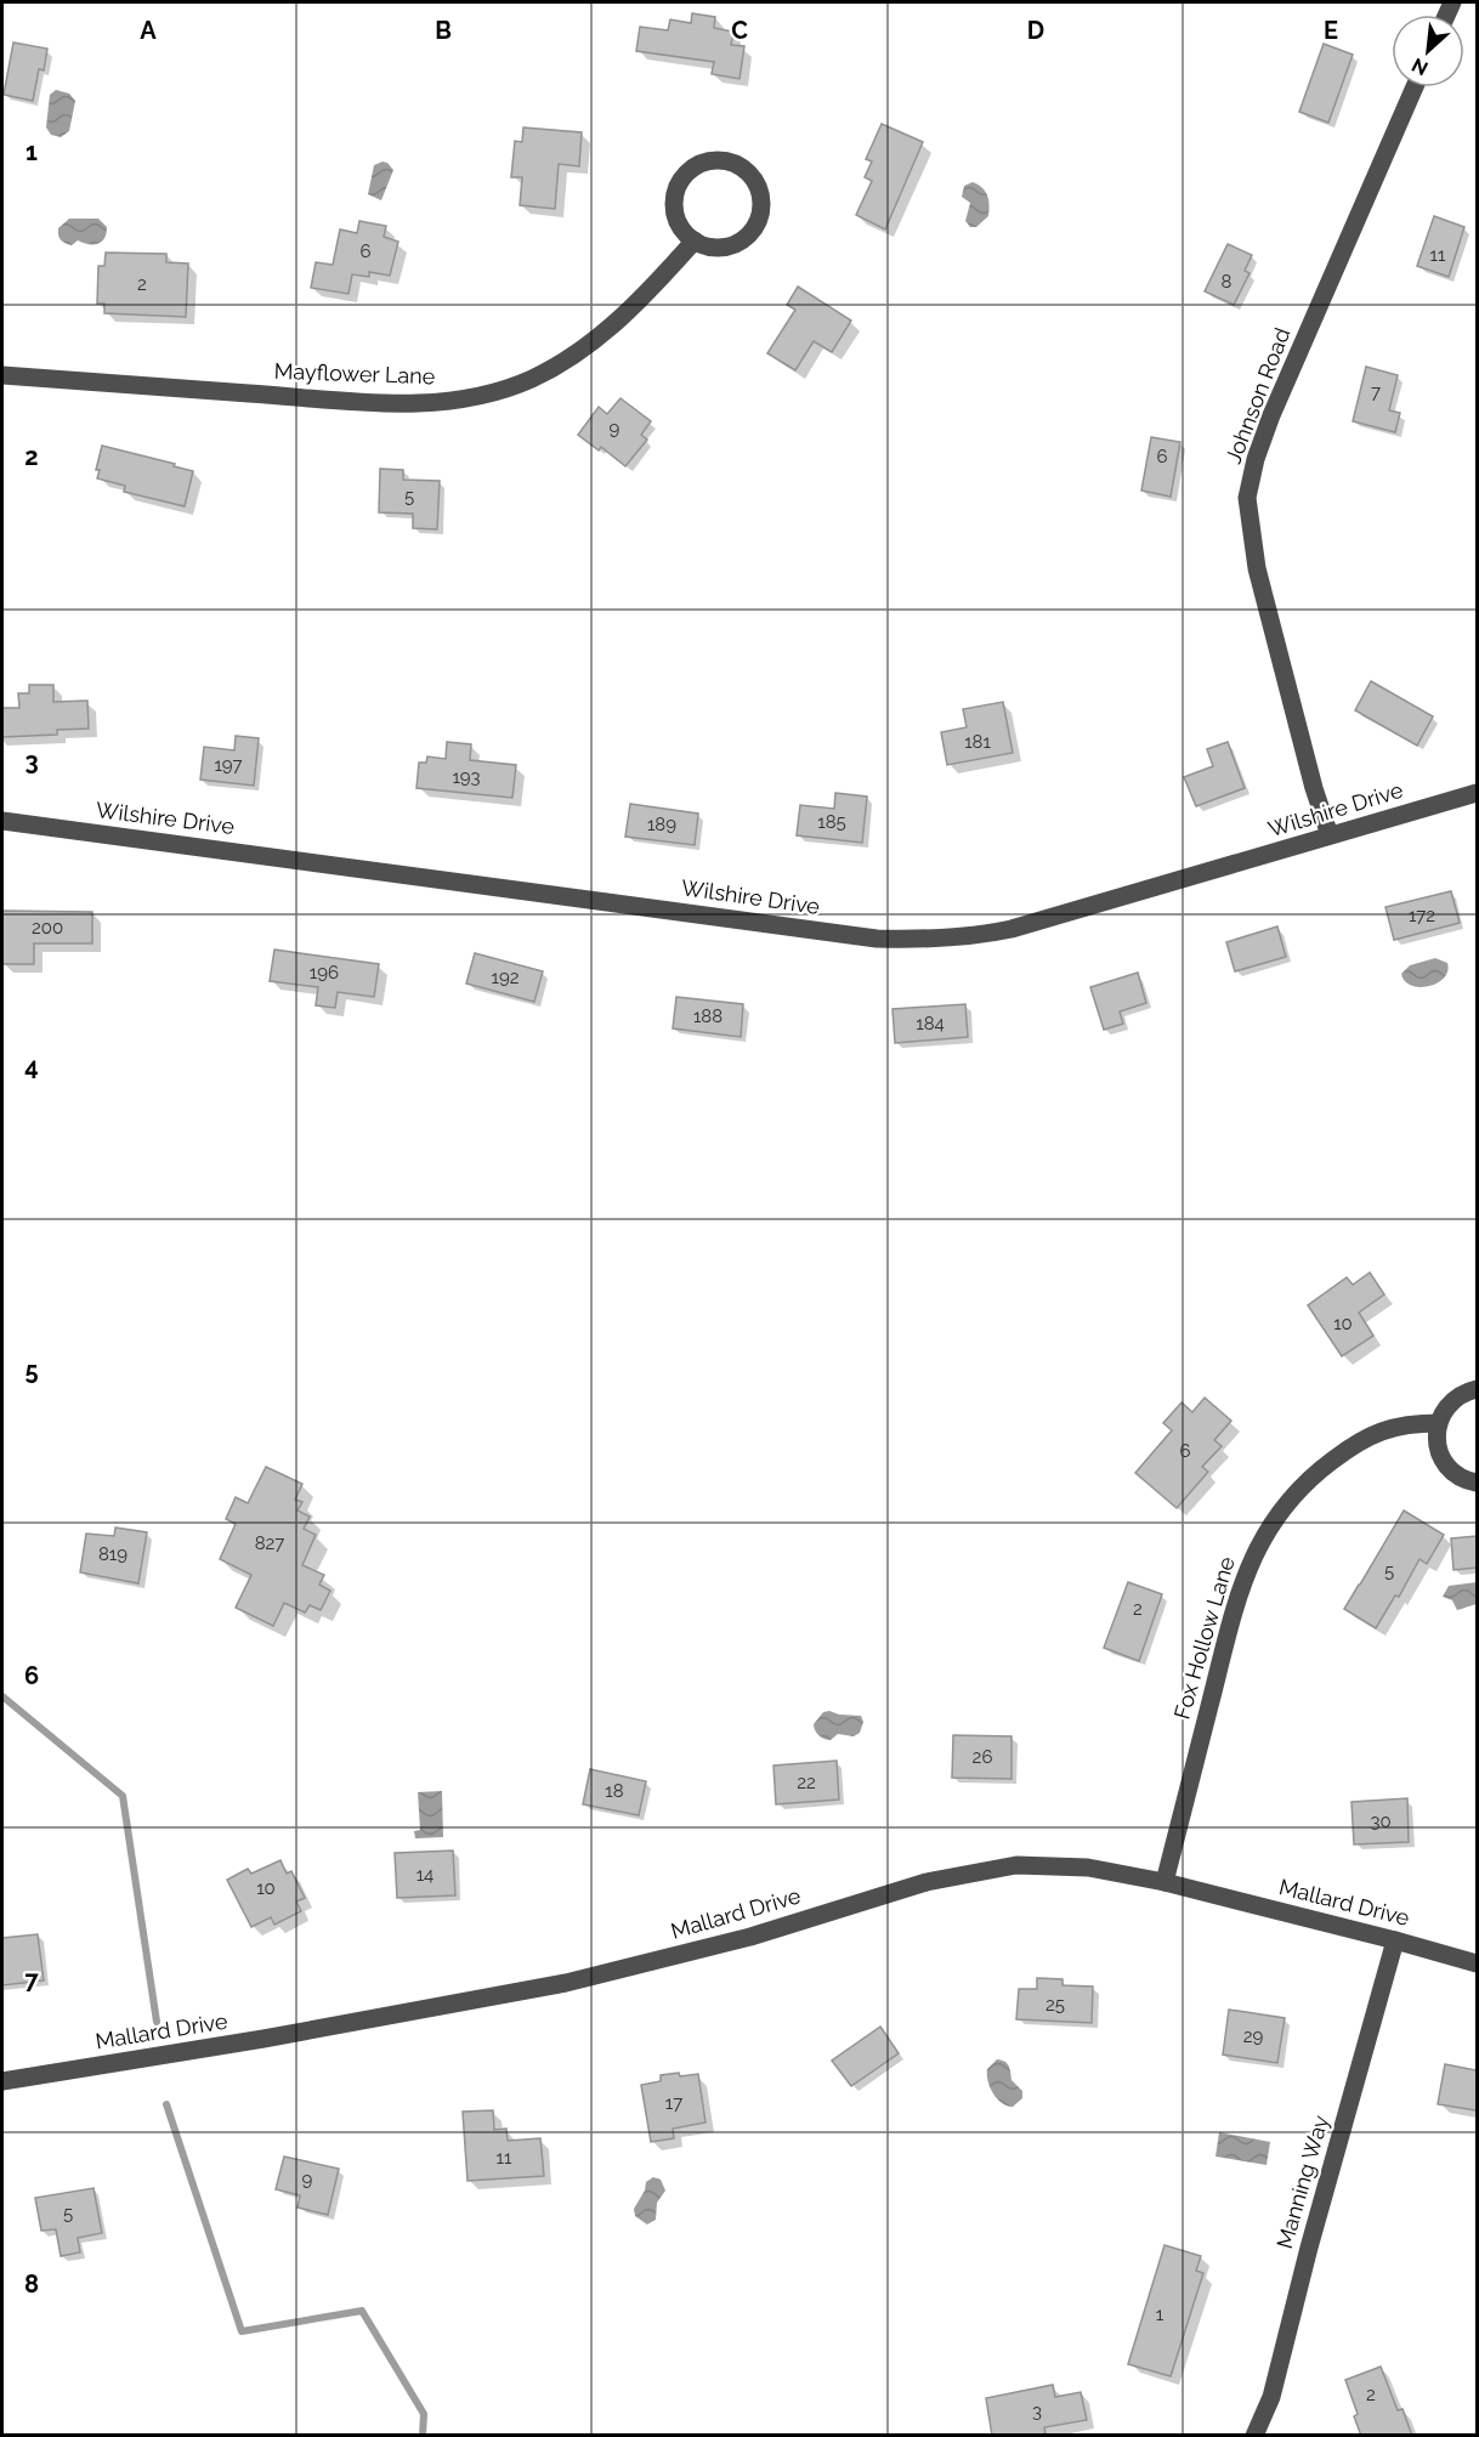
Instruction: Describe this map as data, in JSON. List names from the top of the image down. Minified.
{"streets":{"street":["Mayflower Lane","Johnson Road","Wilshire Drive","Fox Hollow Lane","Mallard Drive","Manning Way"]},"crossings":[["Johnson Road","Wilshire Drive"],["Fox Hollow Lane","Mallard Drive"],["Mallard Drive","Manning Way"]],"house_numbers":["6","11","8","2","7","9","6","5","181","197","193","185","189","172","200","196","192","188","184","10","6","827","819","5","2","26","22","18","30","14","10","25","29","17","11","9","5","1","2","3"],"north":"bottom left","grid":{"columns":["A","B","C","D","E"],"rows":["1","2","3","4","5","6","7","8"]}}
